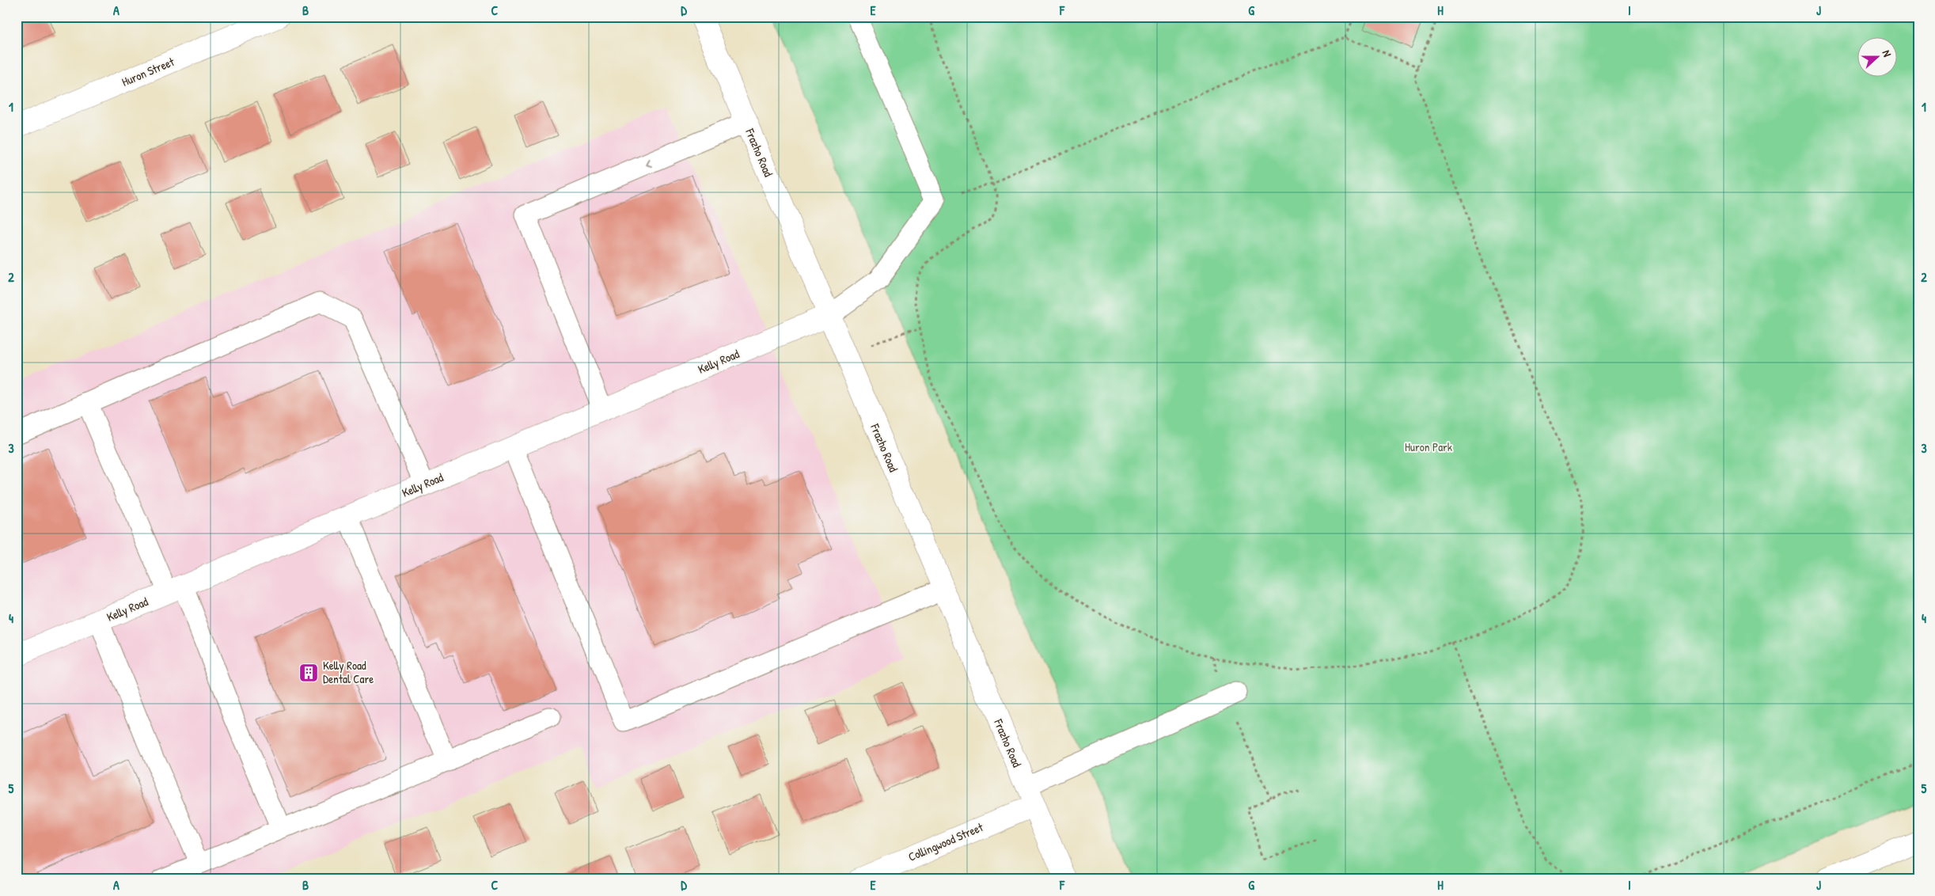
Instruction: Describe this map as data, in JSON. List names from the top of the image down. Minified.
{"streets":{"street":["Huron Street","Frazho Road","Kelly Road","Collingwood Street"]},"crossings":[["Frazho Road","Kelly Road"],["Frazho Road","Collingwood Street"]],"parks":["Huron Park"],"places":{"building":["Kelly Road Dental Care"]},"north":"right","grid":{"columns":["A","B","C","D","E","F","G","H","I","J"],"rows":["1","2","3","4","5"]}}
